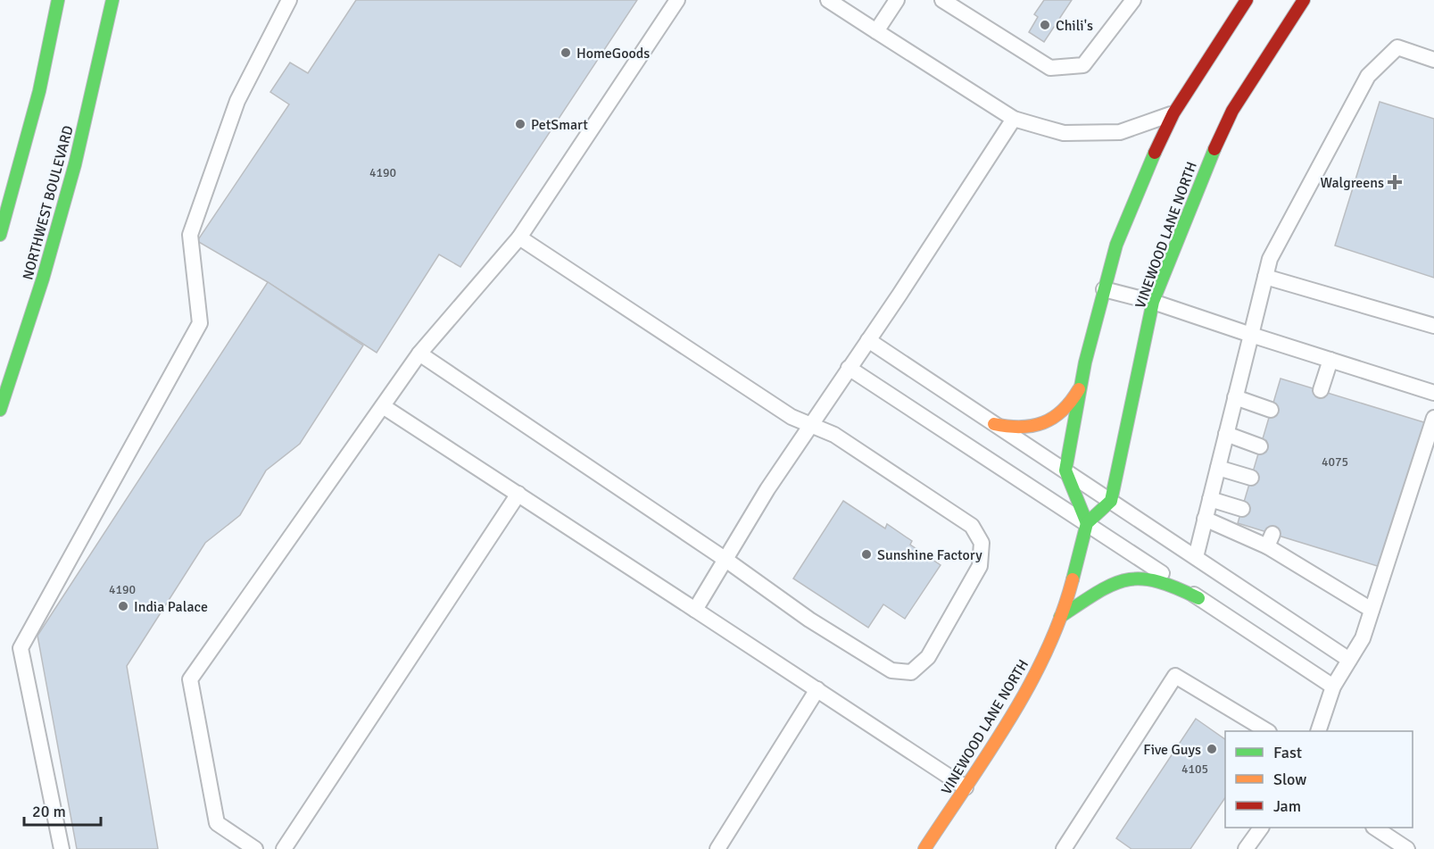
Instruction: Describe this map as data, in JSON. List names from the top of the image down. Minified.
{"streets":{"street":["NORTHWEST BOULEVARD","VINEWOOD LANE NORTH"]},"places":{"other":["Chili's","HomeGoods","PetSmart","Sunshine Factory","India Palace","Five Guys"],"health":["Walgreens"]},"house_numbers":["4190","4075","4190","4105"],"legend":["Fast","Slow","Jam"],"scale_bar":"20 m"}
